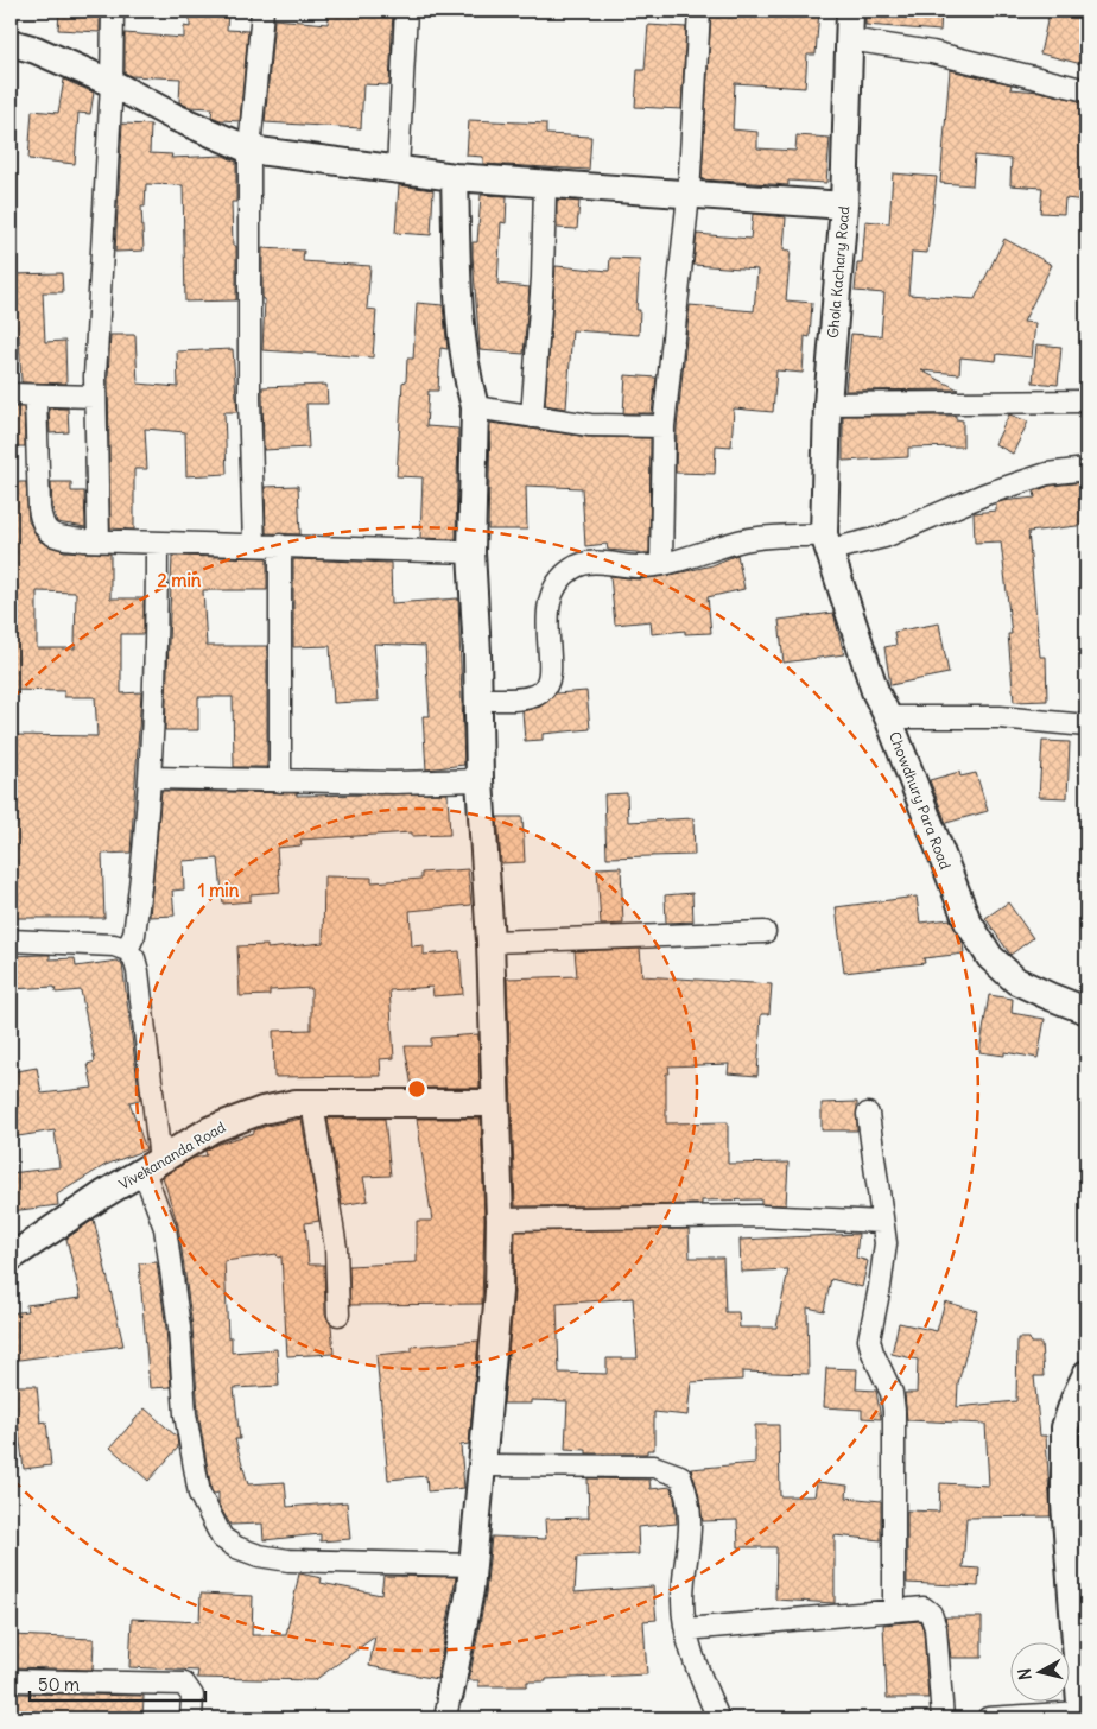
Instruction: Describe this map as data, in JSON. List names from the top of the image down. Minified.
{"streets":{"street":["Ghola Kachary Road","Chowdhury Para Road","Vivekananda Road"]},"crossings":[["Ghola Kachary Road","Chowdhury Para Road"]],"scale_bar":"50 m","north":"left","rings":["2 min","1 min"]}
